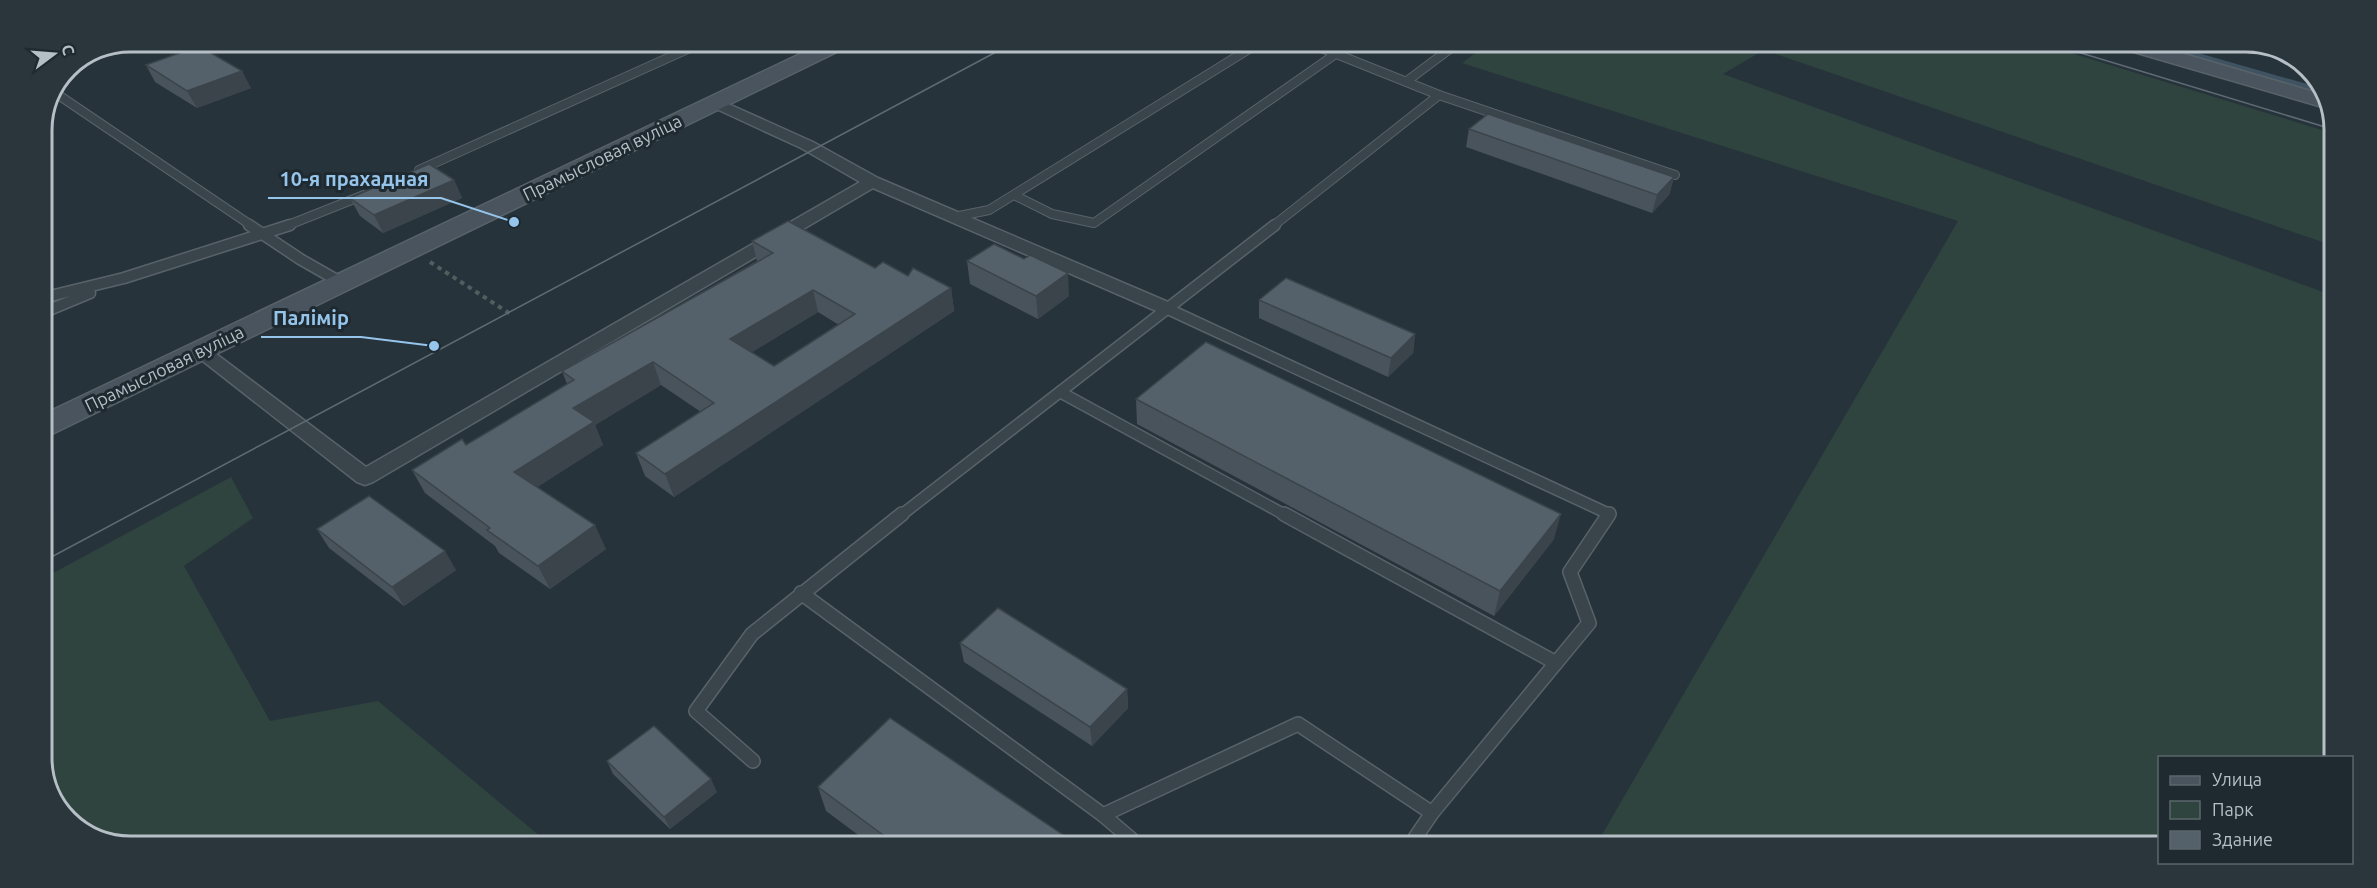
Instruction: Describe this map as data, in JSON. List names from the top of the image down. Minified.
{"streets":{"main road":["Прамысловая вуліца"]},"places":["10-я прахадная","Палімір"],"legend":["Улица","Парк","Здание"],"north":"right"}
